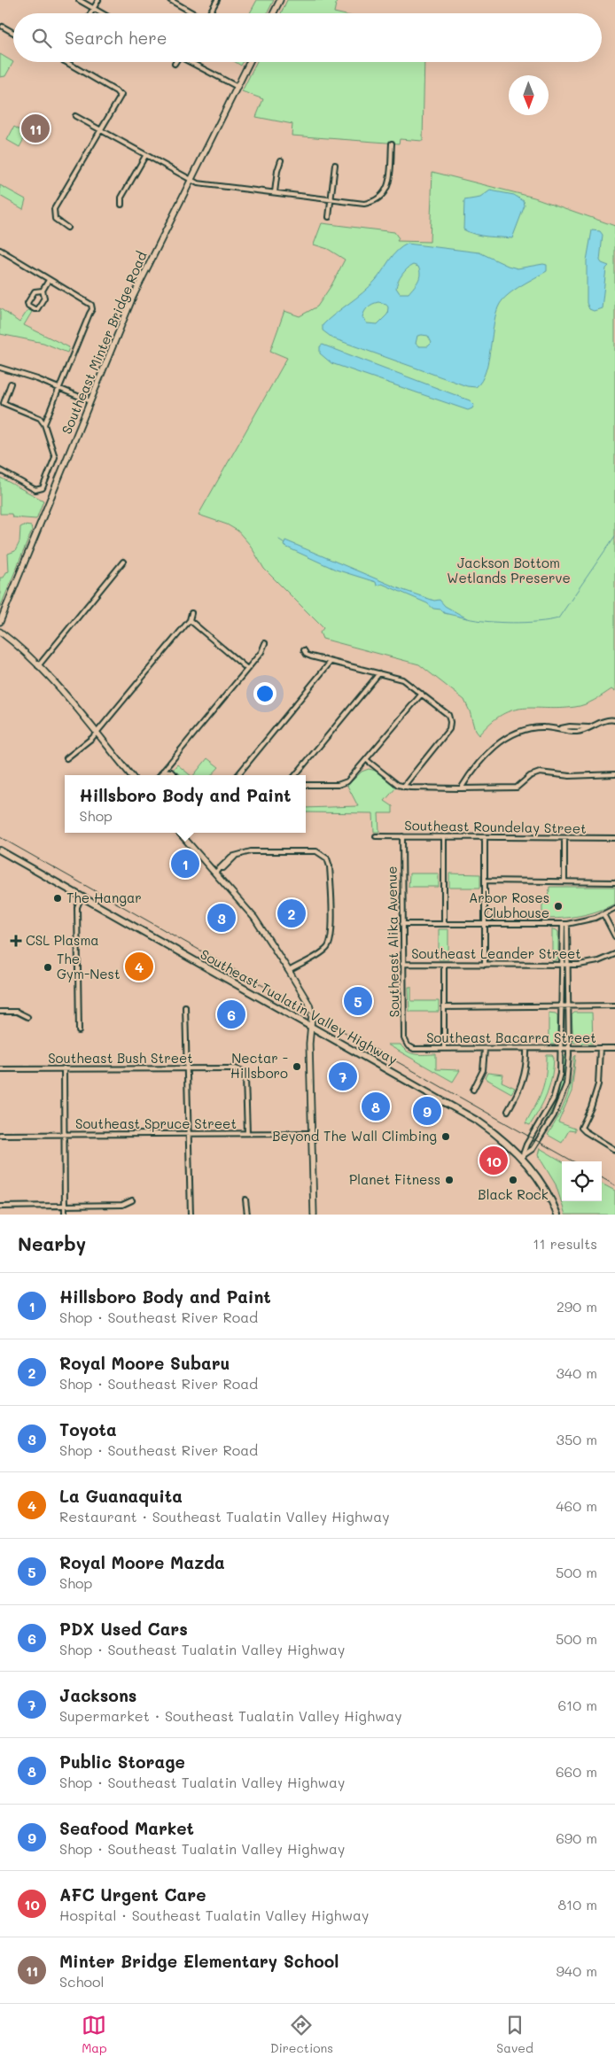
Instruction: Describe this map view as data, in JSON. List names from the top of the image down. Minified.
{"streets":{"main road":["Southeast Minter Bridge Road","Southeast Tualatin Valley Highway"],"street":["Southeast Roundelay Street","Southeast Alika Avenue","Southeast Leander Street","Southeast Bacarra Street","Southeast Bush Street","Southeast Spruce Street"]},"crossings":[["Southeast Roundelay Street","Southeast Alika Avenue"],["Southeast Alika Avenue","Southeast Leander Street"],["Southeast Alika Avenue","Southeast Bacarra Street"],["Southeast Bush Street","Southeast Spruce Street"]],"parks":["Jackson Bottom Wetlands Preserve"],"places":{"other":["The Hangar","Arbor Roses Clubhouse","The Gym-Nest","Nectar - Hillsboro","Beyond The Wall Climbing","Planet Fitness","Black Rock"],"health":["CSL Plasma"]},"north":"bottom","page":{"search":"Search here","pins":["11","1","2","3","4","5","6","7","8","9","10"],"popup":["Hillsboro Body and Paint","Shop"],"heading":["Nearby","11 results"],"list":[{"mark":"1","name":"Hillsboro Body and Paint","note":"Shop · Southeast River Road","value":"290 m"},{"mark":"2","name":"Royal Moore Subaru","note":"Shop · Southeast River Road","value":"340 m"},{"mark":"3","name":"Toyota","note":"Shop · Southeast River Road","value":"350 m"},{"mark":"4","name":"La Guanaquita","note":"Restaurant · Southeast Tualatin Valley Highway","value":"460 m"},{"mark":"5","name":"Royal Moore Mazda","note":"Shop","value":"500 m"},{"mark":"6","name":"PDX Used Cars","note":"Shop · Southeast Tualatin Valley Highway","value":"500 m"},{"mark":"7","name":"Jacksons","note":"Supermarket · Southeast Tualatin Valley Highway","value":"610 m"},{"mark":"8","name":"Public Storage","note":"Shop · Southeast Tualatin Valley Highway","value":"660 m"},{"mark":"9","name":"Seafood Market","note":"Shop · Southeast Tualatin Valley Highway","value":"690 m"},{"mark":"10","name":"AFC Urgent Care","note":"Hospital · Southeast Tualatin Valley Highway","value":"810 m"},{"mark":"11","name":"Minter Bridge Elementary School","note":"School","value":"940 m"}],"nav":["Map","Directions","Saved"]}}
